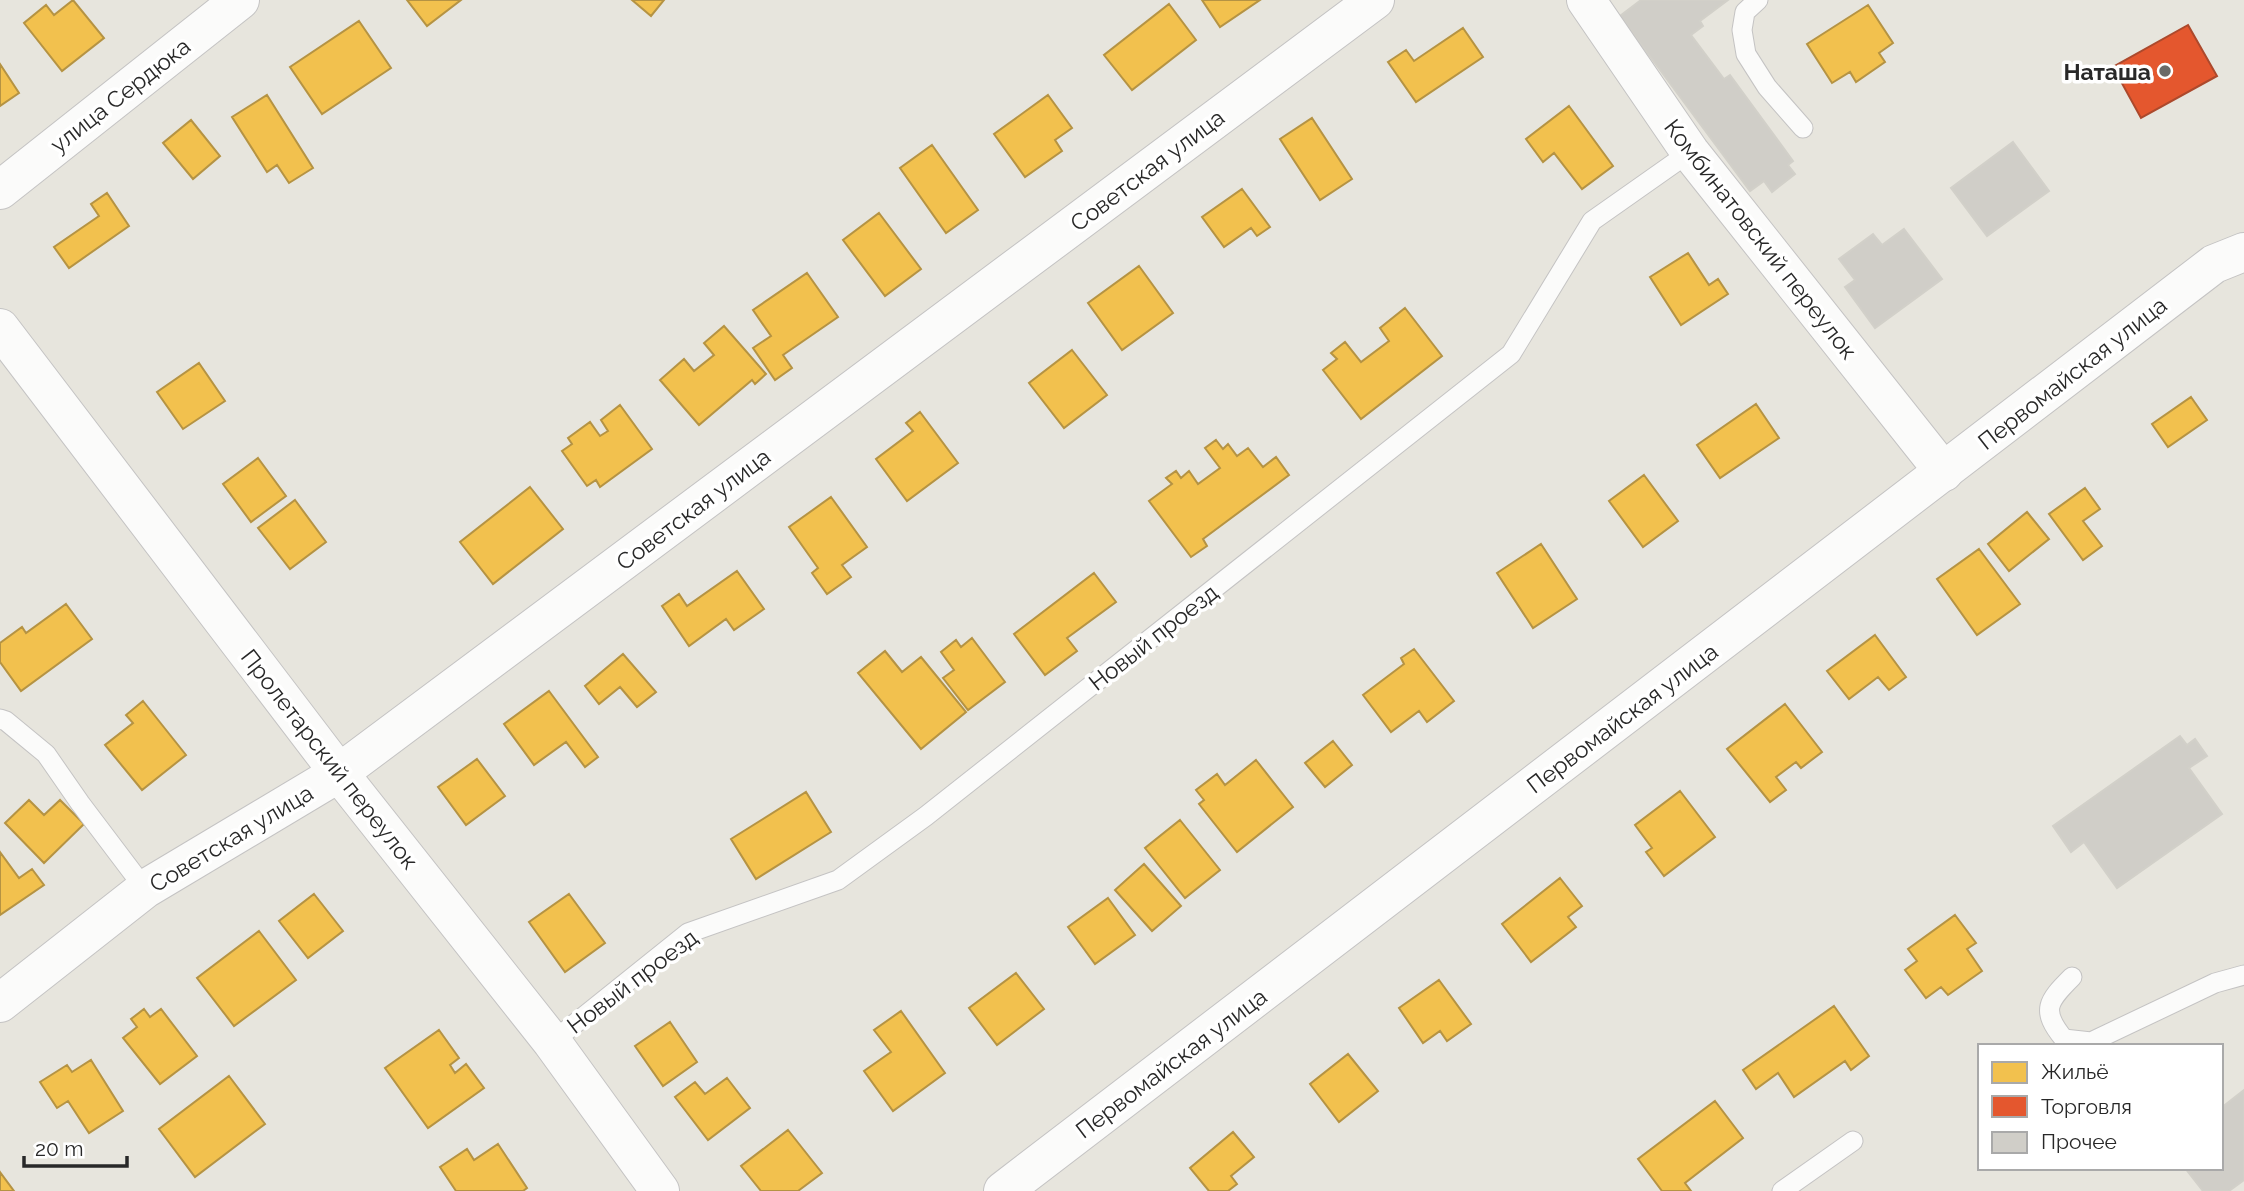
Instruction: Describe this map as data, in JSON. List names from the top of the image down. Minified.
{"streets":{"street":["улица Сердюка","Советская улица","Комбинатовский переулок","Первомайская улица","Пролетарский переулок"],"lane":["Новый проезд"]},"crossings":[["Советская улица","Пролетарский переулок"],["Комбинатовский переулок","Первомайская улица"],["Комбинатовский переулок","Новый проезд"],["Новый проезд","Пролетарский переулок"]],"places":["Наташа"],"legend":["Жильё","Торговля","Прочее"],"scale_bar":"20 m"}
